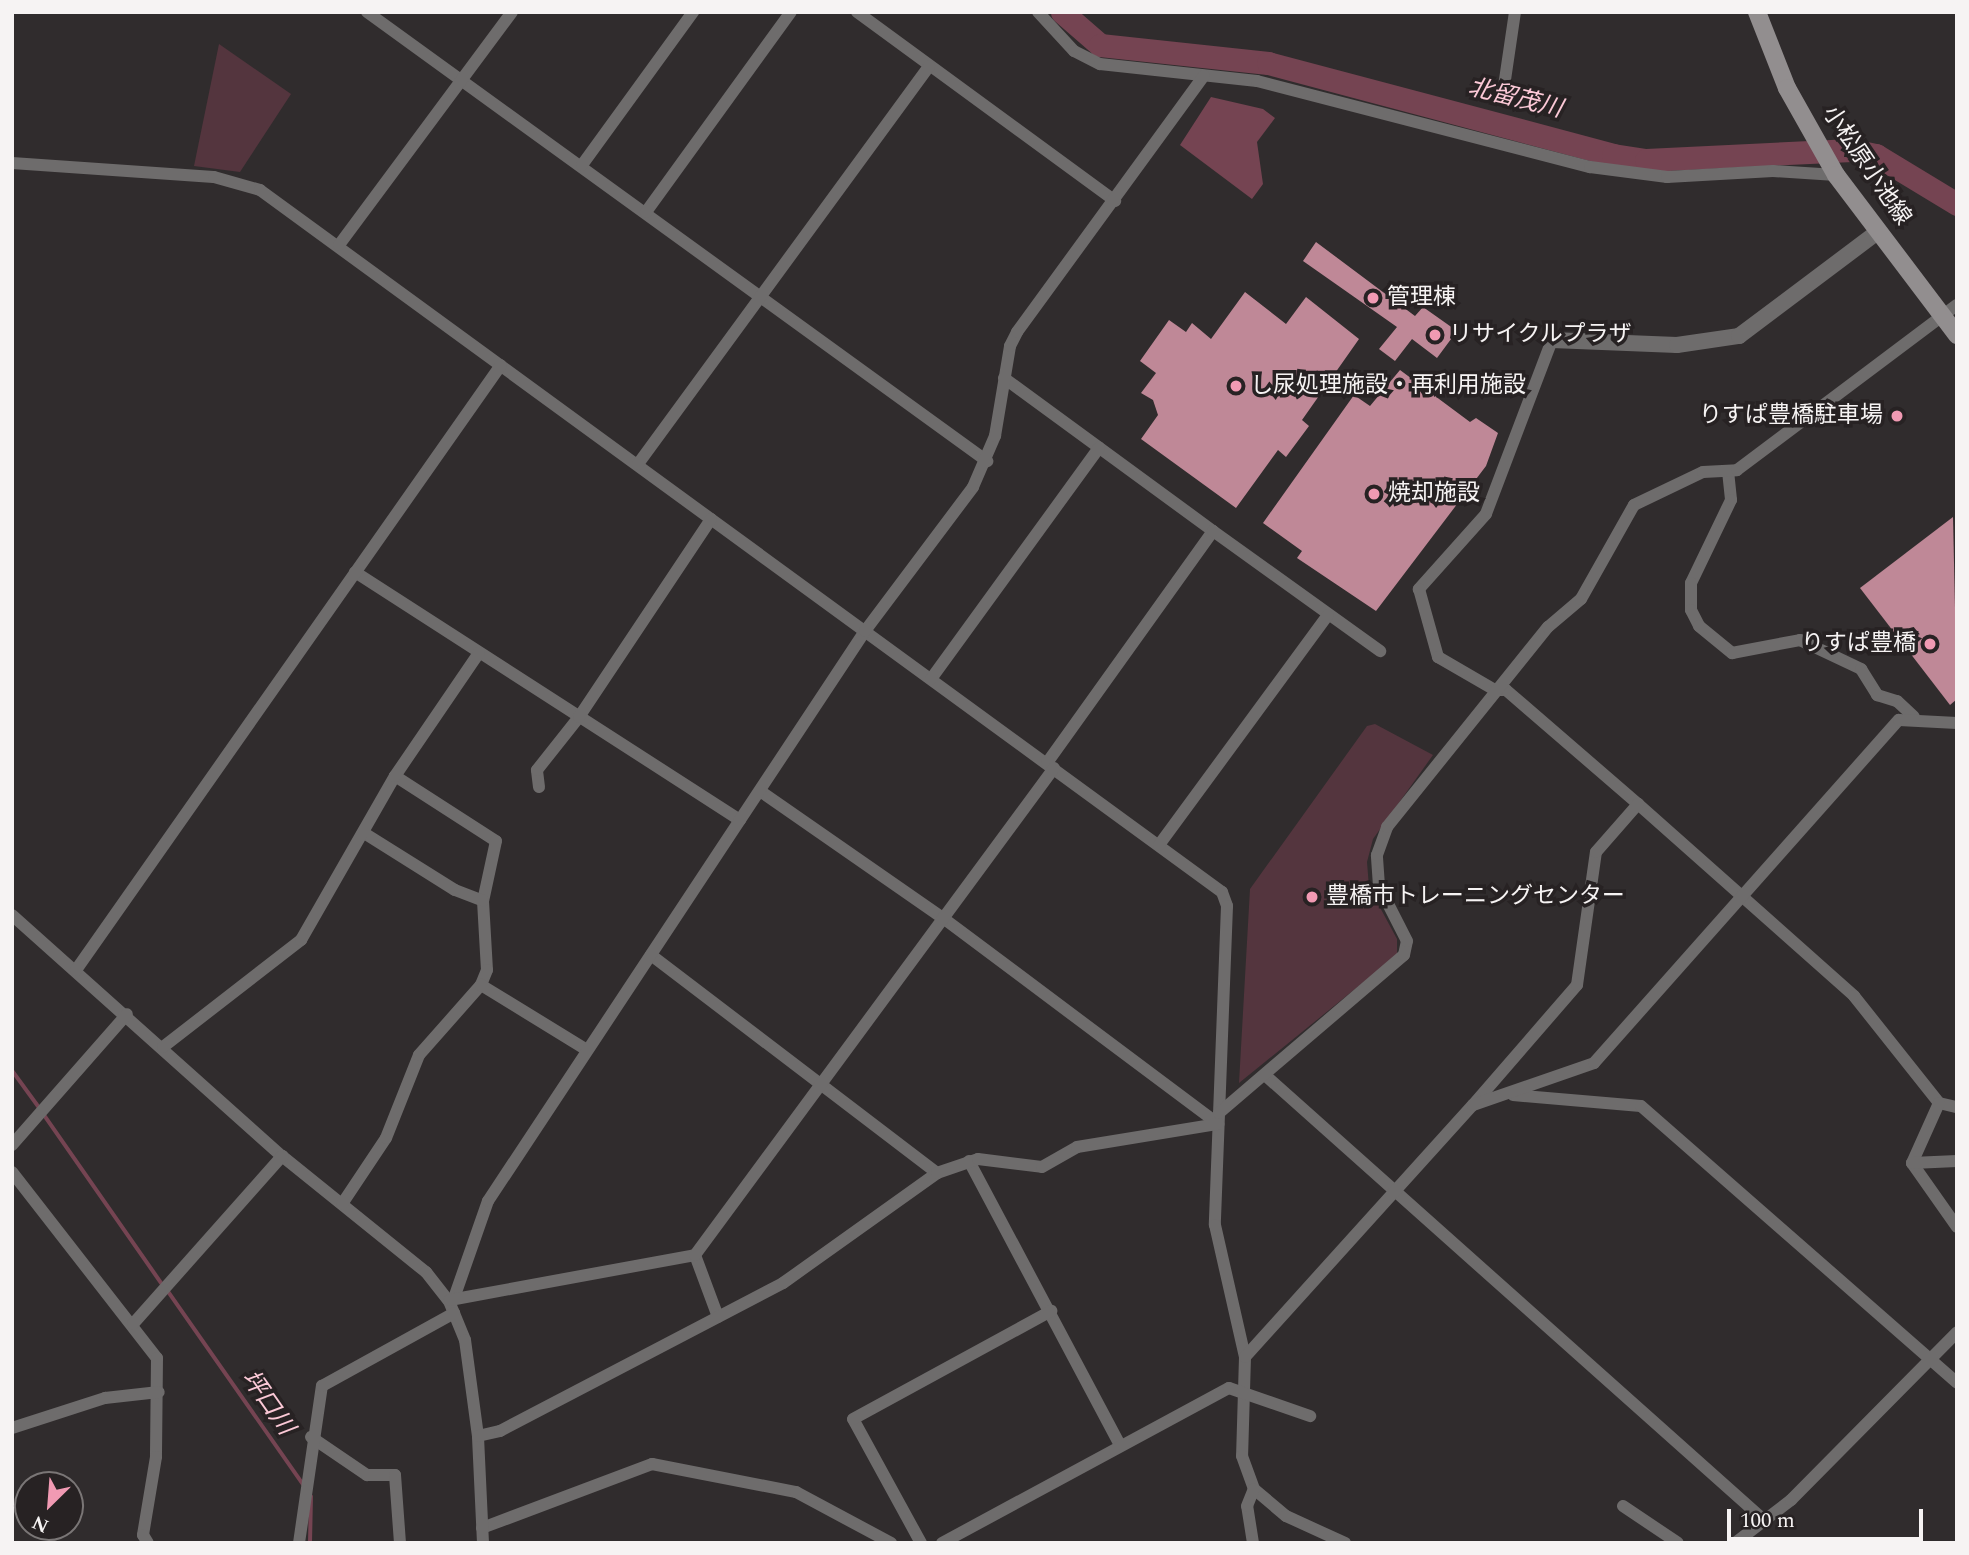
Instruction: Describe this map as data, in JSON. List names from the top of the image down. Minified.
{"streets":{"main road":["小松原小池線"]},"water":["北留茂川","坪口川"],"places":["管理棟","リサイクルプラザ","し尿処理施設・再利用施設","りすぱ豊橋駐車場","焼却施設","りすぱ豊橋","豊橋市トレーニングセンター"],"scale_bar":"100 m","north":"bottom left"}
